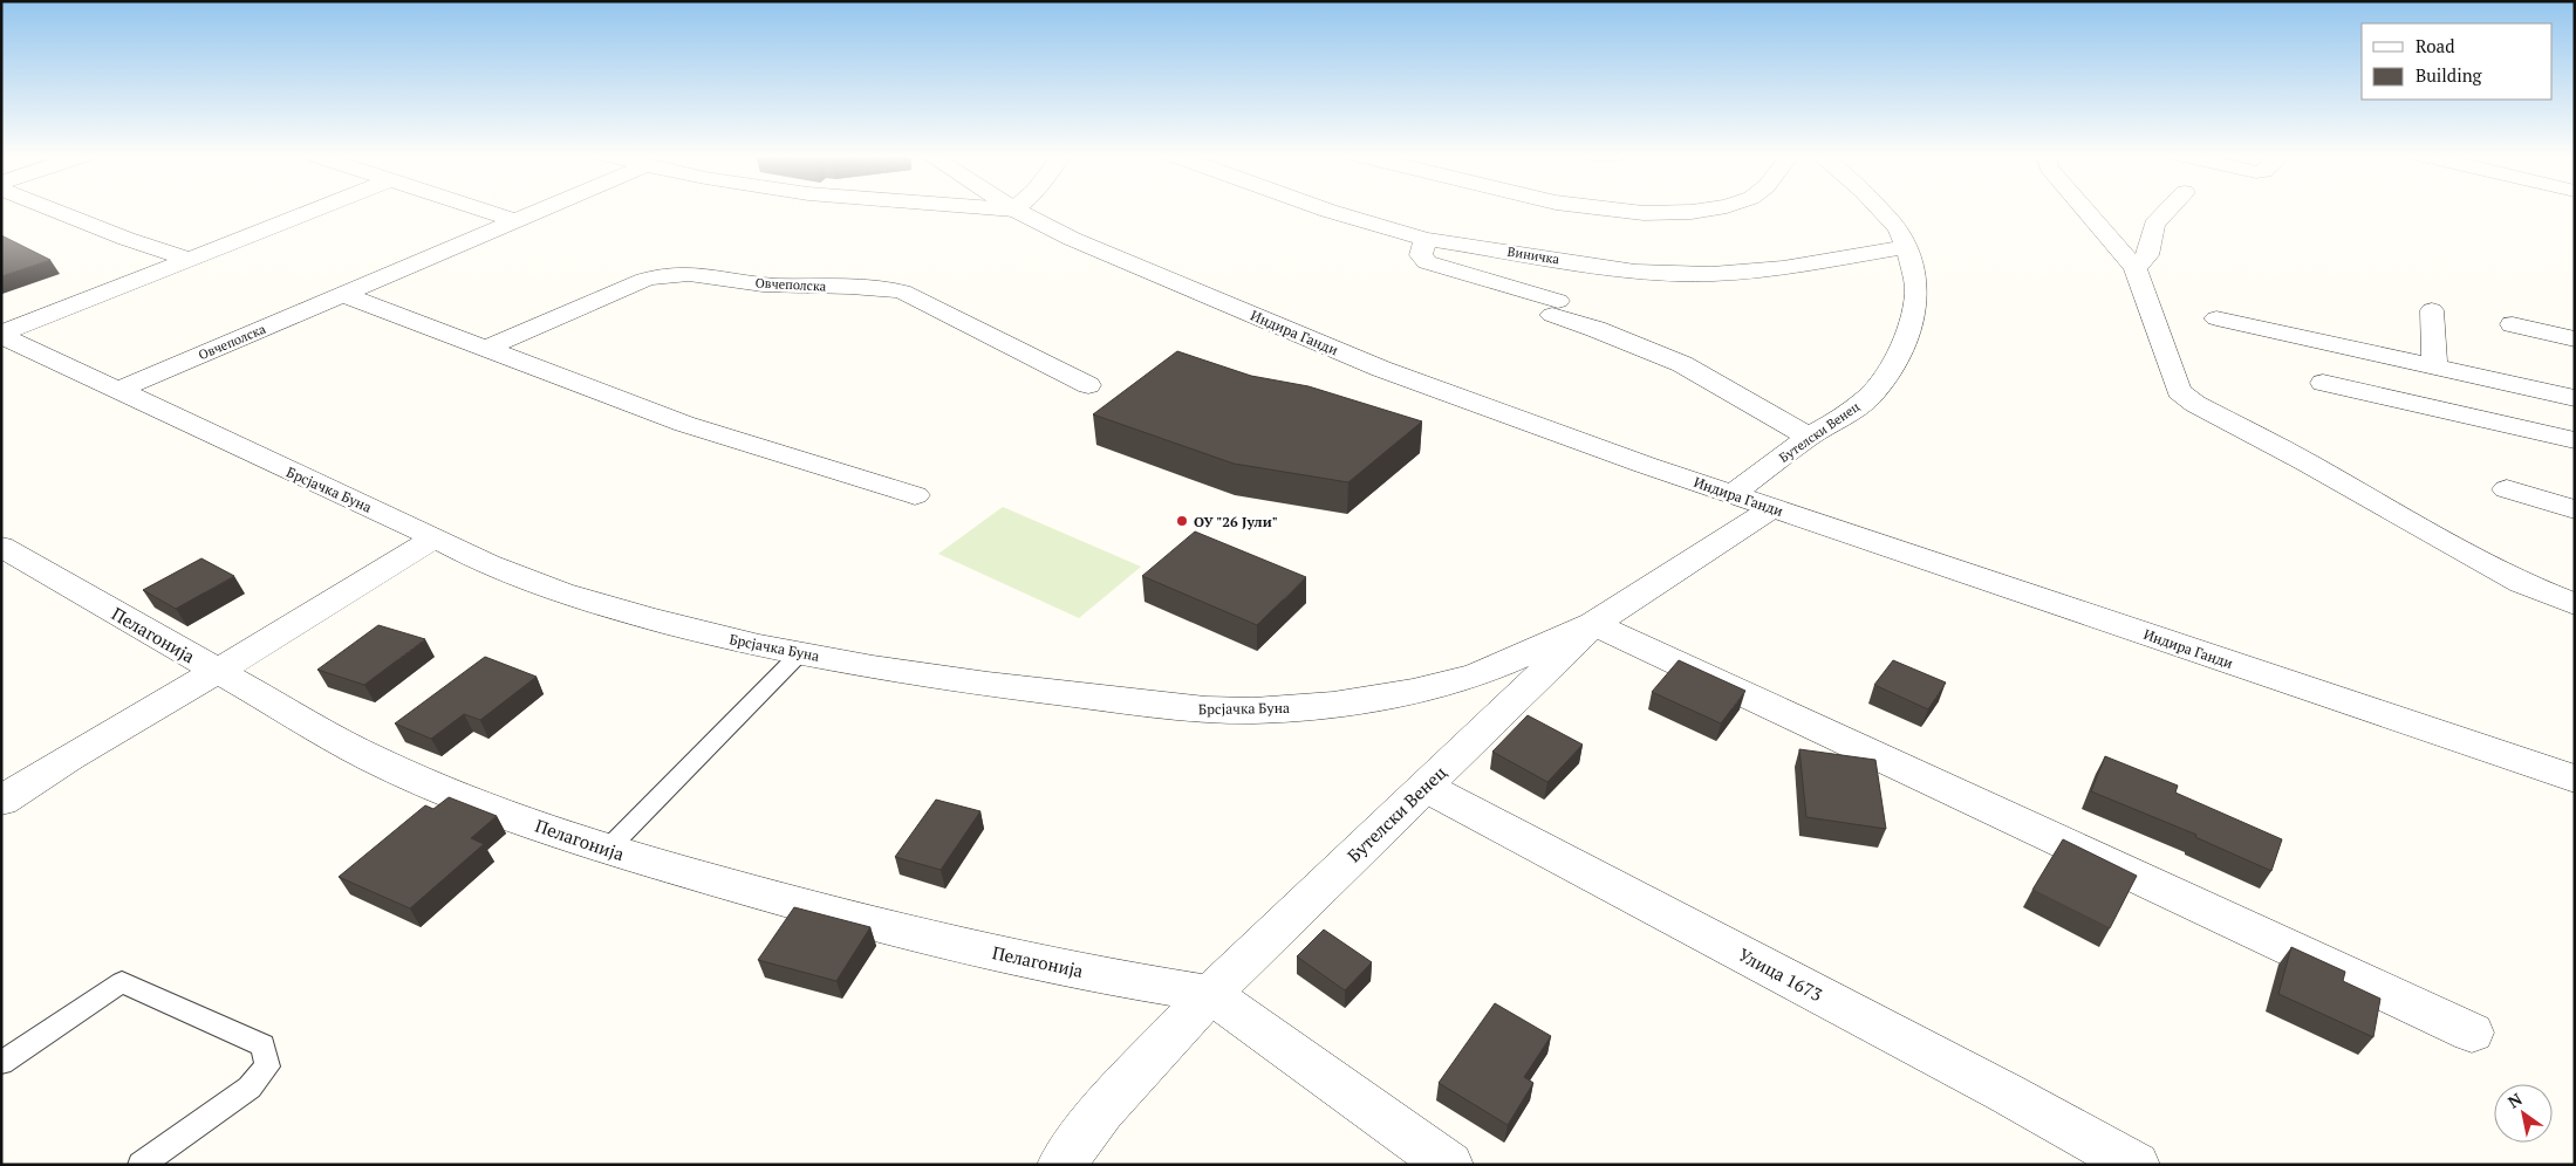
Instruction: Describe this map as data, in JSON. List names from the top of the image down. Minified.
{"streets":{"street":["Виничка","Овчеполска","Индира Ганди","Бутелски Венец","Брсјачка Буна","Пелагонија","Улица 1673"]},"crossings":[["Виничка","Бутелски Венец"],["Овчеполска","Брсјачка Буна"],["Индира Ганди","Бутелски Венец"],["Бутелски Венец","Брсјачка Буна"],["Бутелски Венец","Пелагонија"],["Бутелски Венец","Улица 1673"]],"places":["ОУ \"26 Јули\""],"legend":["Road","Building"],"north":"top left"}
